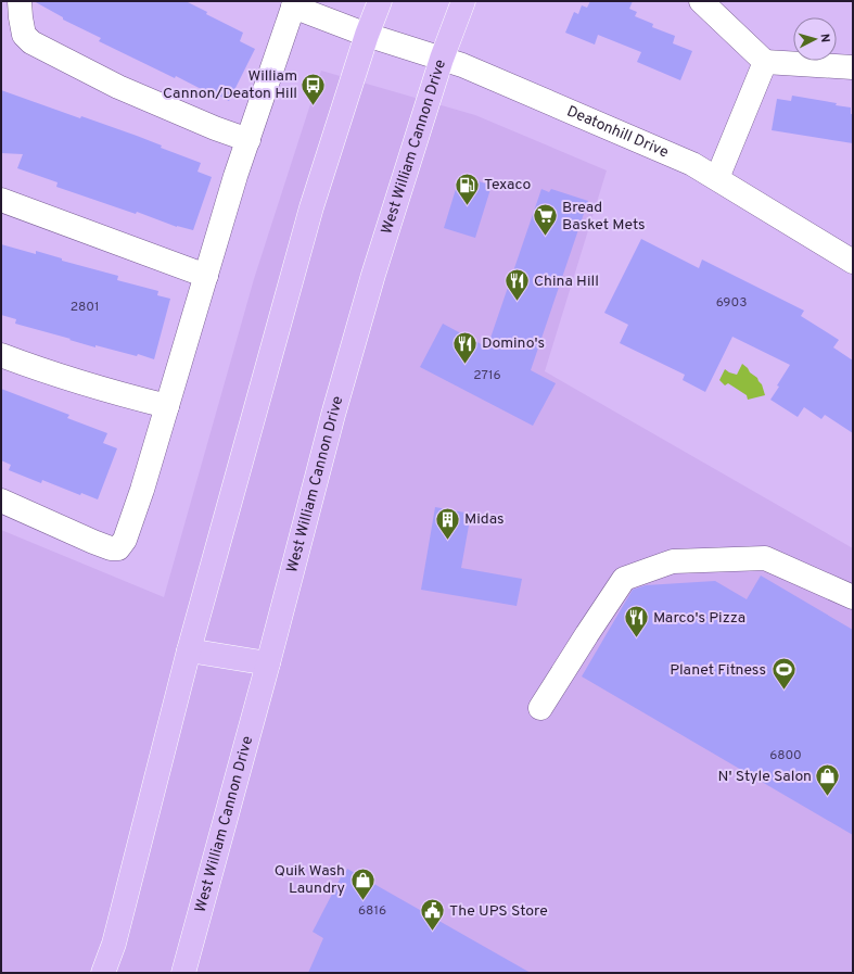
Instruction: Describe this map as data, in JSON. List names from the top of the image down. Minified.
{"streets":{"main road":["West William Cannon Drive"],"street":["Deatonhill Drive"]},"crossings":[["Deatonhill Drive","West William Cannon Drive"]],"places":{"bus stop":["William Cannon/Deaton Hill"],"fuel station":["Texaco"],"supermarket":["Bread Basket Mets"],"restaurant":["China Hill","Domino's","Marco's Pizza"],"building":["Midas"],"sports":["Planet Fitness"],"shop":["N' Style Salon","Quik Wash Laundry"],"public building":["The UPS Store"]},"house_numbers":["6903","2801","2716","6800","6816"],"north":"right"}
